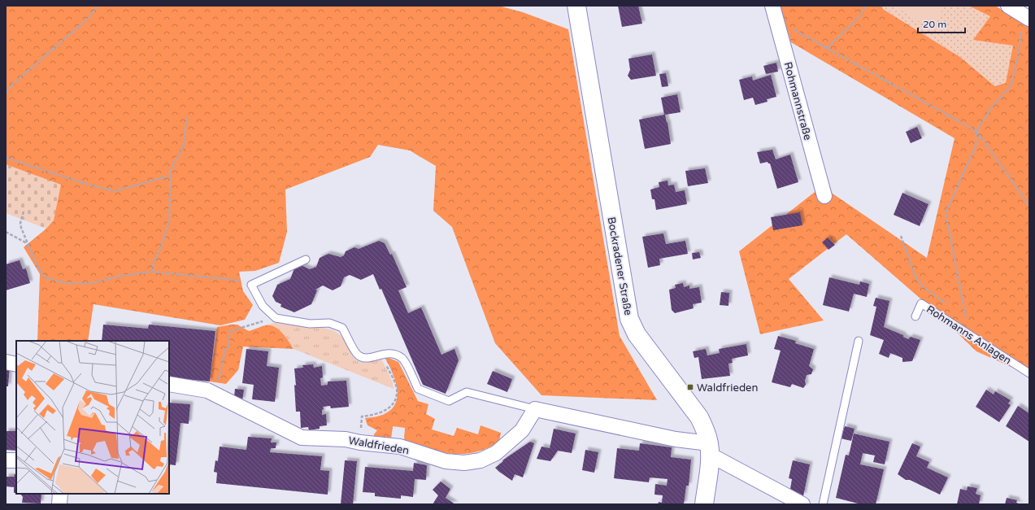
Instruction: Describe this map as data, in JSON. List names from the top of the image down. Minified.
{"streets":{"street":["Rohmannstraße","Bockradener Straße","Waldfrieden"],"lane":["Rohmanns Anlagen"]},"places":{"transit":["Waldfrieden"]},"scale_bar":"20 m"}
